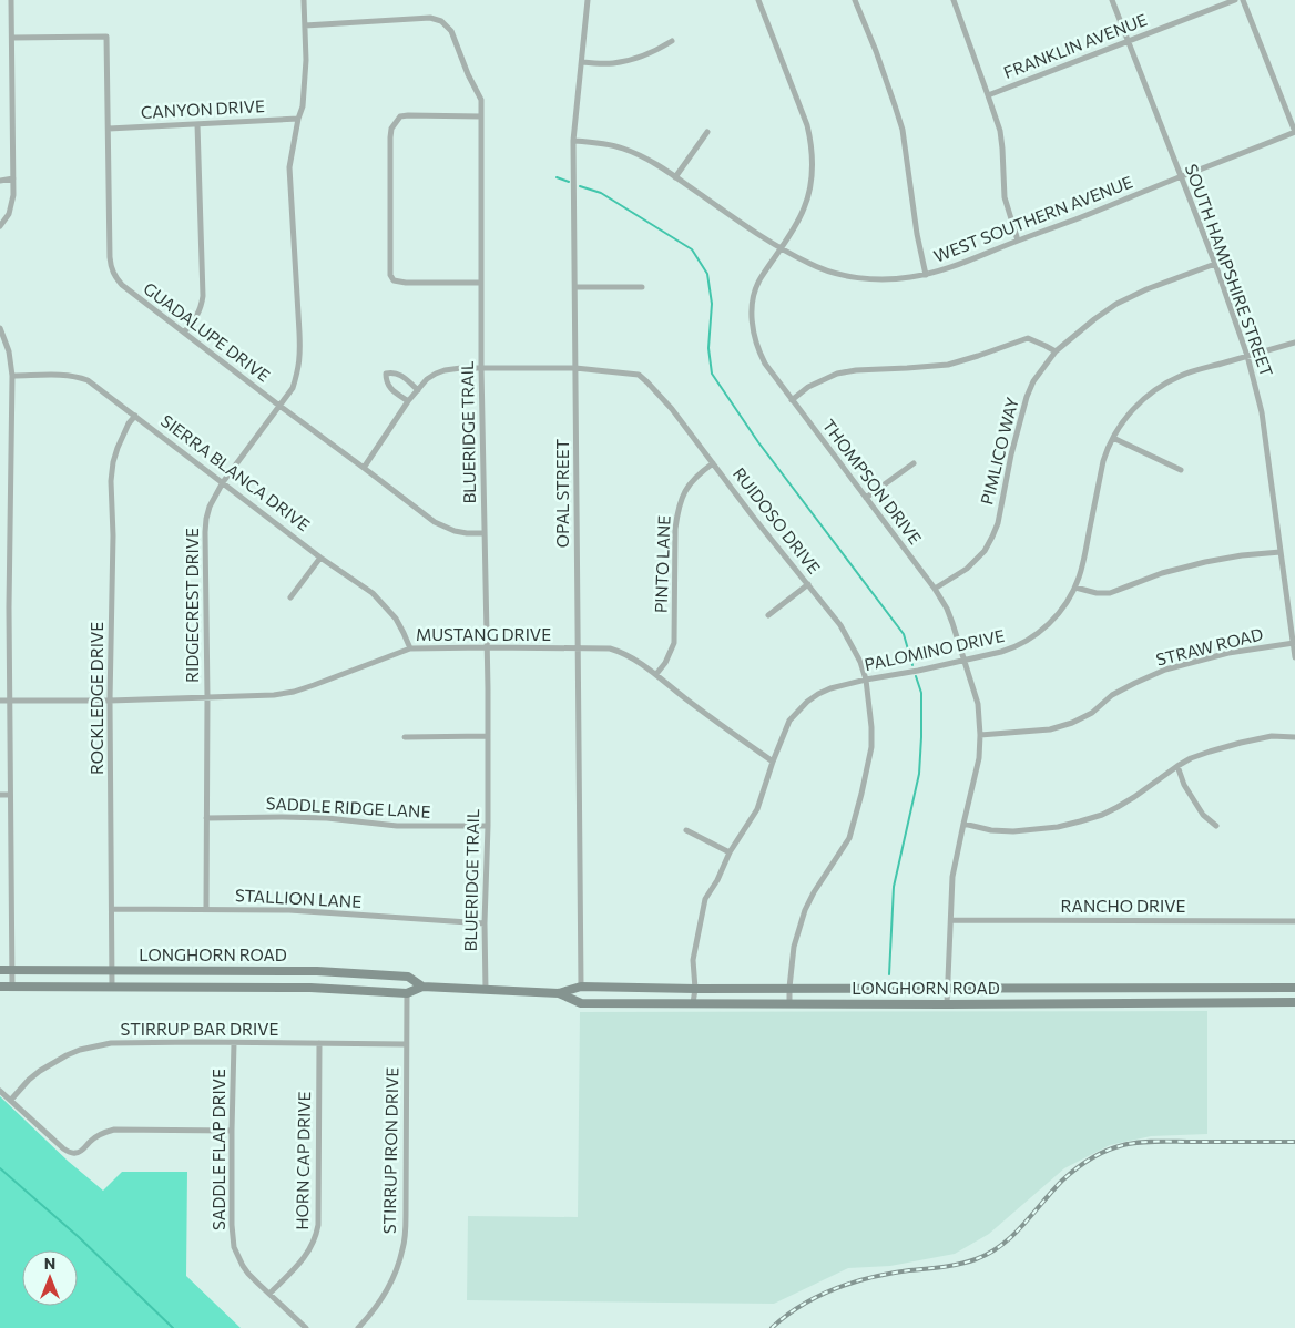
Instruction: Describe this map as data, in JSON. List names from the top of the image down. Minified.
{"streets":{"main road":["LONGHORN ROAD"],"street":["FRANKLIN AVENUE","CANYON DRIVE","WEST SOUTHERN AVENUE","SOUTH HAMPSHIRE STREET","GUADALUPE DRIVE","BLUERIDGE TRAIL","PIMLICO WAY","SIERRA BLANCA DRIVE","THOMPSON DRIVE","OPAL STREET","RUIDOSO DRIVE","PINTO LANE","RIDGECREST DRIVE","MUSTANG DRIVE","STRAW ROAD","PALOMINO DRIVE","ROCKLEDGE DRIVE","SADDLE RIDGE LANE","STALLION LANE","RANCHO DRIVE","STIRRUP BAR DRIVE","SADDLE FLAP DRIVE","STIRRUP IRON DRIVE","HORN CAP DRIVE"]},"crossings":[["FRANKLIN AVENUE","SOUTH HAMPSHIRE STREET"],["CANYON DRIVE","GUADALUPE DRIVE"],["CANYON DRIVE","RIDGECREST DRIVE"],["WEST SOUTHERN AVENUE","SOUTH HAMPSHIRE STREET"],["WEST SOUTHERN AVENUE","THOMPSON DRIVE"],["WEST SOUTHERN AVENUE","OPAL STREET"],["SOUTH HAMPSHIRE STREET","PIMLICO WAY"],["SOUTH HAMPSHIRE STREET","STRAW ROAD"],["SOUTH HAMPSHIRE STREET","PALOMINO DRIVE"],["GUADALUPE DRIVE","BLUERIDGE TRAIL"],["GUADALUPE DRIVE","RUIDOSO DRIVE"],["GUADALUPE DRIVE","RIDGECREST DRIVE"],["BLUERIDGE TRAIL","RUIDOSO DRIVE"],["BLUERIDGE TRAIL","RIDGECREST DRIVE"],["BLUERIDGE TRAIL","MUSTANG DRIVE"],["BLUERIDGE TRAIL","SADDLE RIDGE LANE"],["BLUERIDGE TRAIL","STALLION LANE"],["BLUERIDGE TRAIL","LONGHORN ROAD"],["PIMLICO WAY","THOMPSON DRIVE"],["SIERRA BLANCA DRIVE","RIDGECREST DRIVE"],["SIERRA BLANCA DRIVE","MUSTANG DRIVE"],["SIERRA BLANCA DRIVE","ROCKLEDGE DRIVE"],["THOMPSON DRIVE","STRAW ROAD"],["THOMPSON DRIVE","PALOMINO DRIVE"],["THOMPSON DRIVE","RANCHO DRIVE"],["THOMPSON DRIVE","LONGHORN ROAD"],["OPAL STREET","RUIDOSO DRIVE"],["OPAL STREET","MUSTANG DRIVE"],["OPAL STREET","LONGHORN ROAD"],["RUIDOSO DRIVE","PINTO LANE"],["RUIDOSO DRIVE","PALOMINO DRIVE"],["RUIDOSO DRIVE","LONGHORN ROAD"],["PINTO LANE","MUSTANG DRIVE"],["RIDGECREST DRIVE","MUSTANG DRIVE"],["RIDGECREST DRIVE","SADDLE RIDGE LANE"],["RIDGECREST DRIVE","STALLION LANE"],["MUSTANG DRIVE","PALOMINO DRIVE"],["MUSTANG DRIVE","ROCKLEDGE DRIVE"],["PALOMINO DRIVE","LONGHORN ROAD"],["ROCKLEDGE DRIVE","STALLION LANE"],["ROCKLEDGE DRIVE","LONGHORN ROAD"],["LONGHORN ROAD","STIRRUP IRON DRIVE"],["STIRRUP BAR DRIVE","SADDLE FLAP DRIVE"],["STIRRUP BAR DRIVE","STIRRUP IRON DRIVE"],["STIRRUP BAR DRIVE","HORN CAP DRIVE"],["SADDLE FLAP DRIVE","HORN CAP DRIVE"]],"north":"top"}
